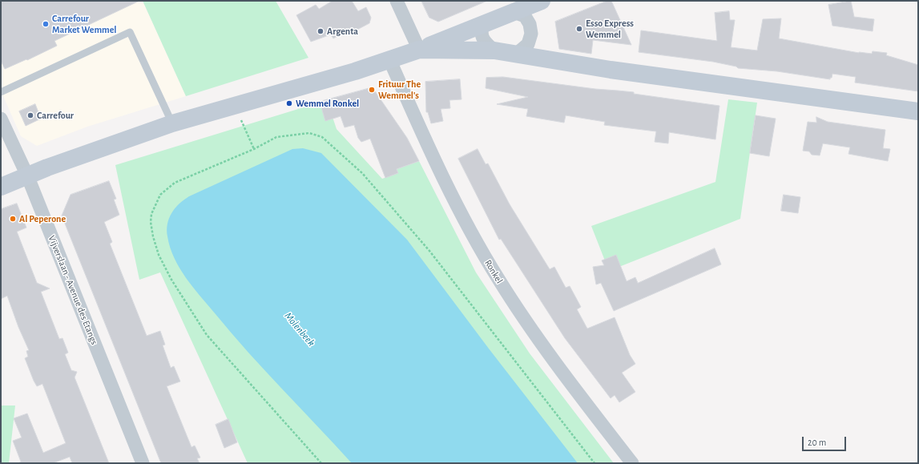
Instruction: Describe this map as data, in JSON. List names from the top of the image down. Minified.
{"streets":{"street":["Ronkel","Vijverslaan - Avenue des Etangs"]},"water":["Molenbeek"],"places":["Carrefour Market Wemmel","Esso Express Wemmel","Argenta","Frituur The Wemmel's","Wemmel Ronkel","Carrefour","Al Peperone"],"scale_bar":"20 m"}
